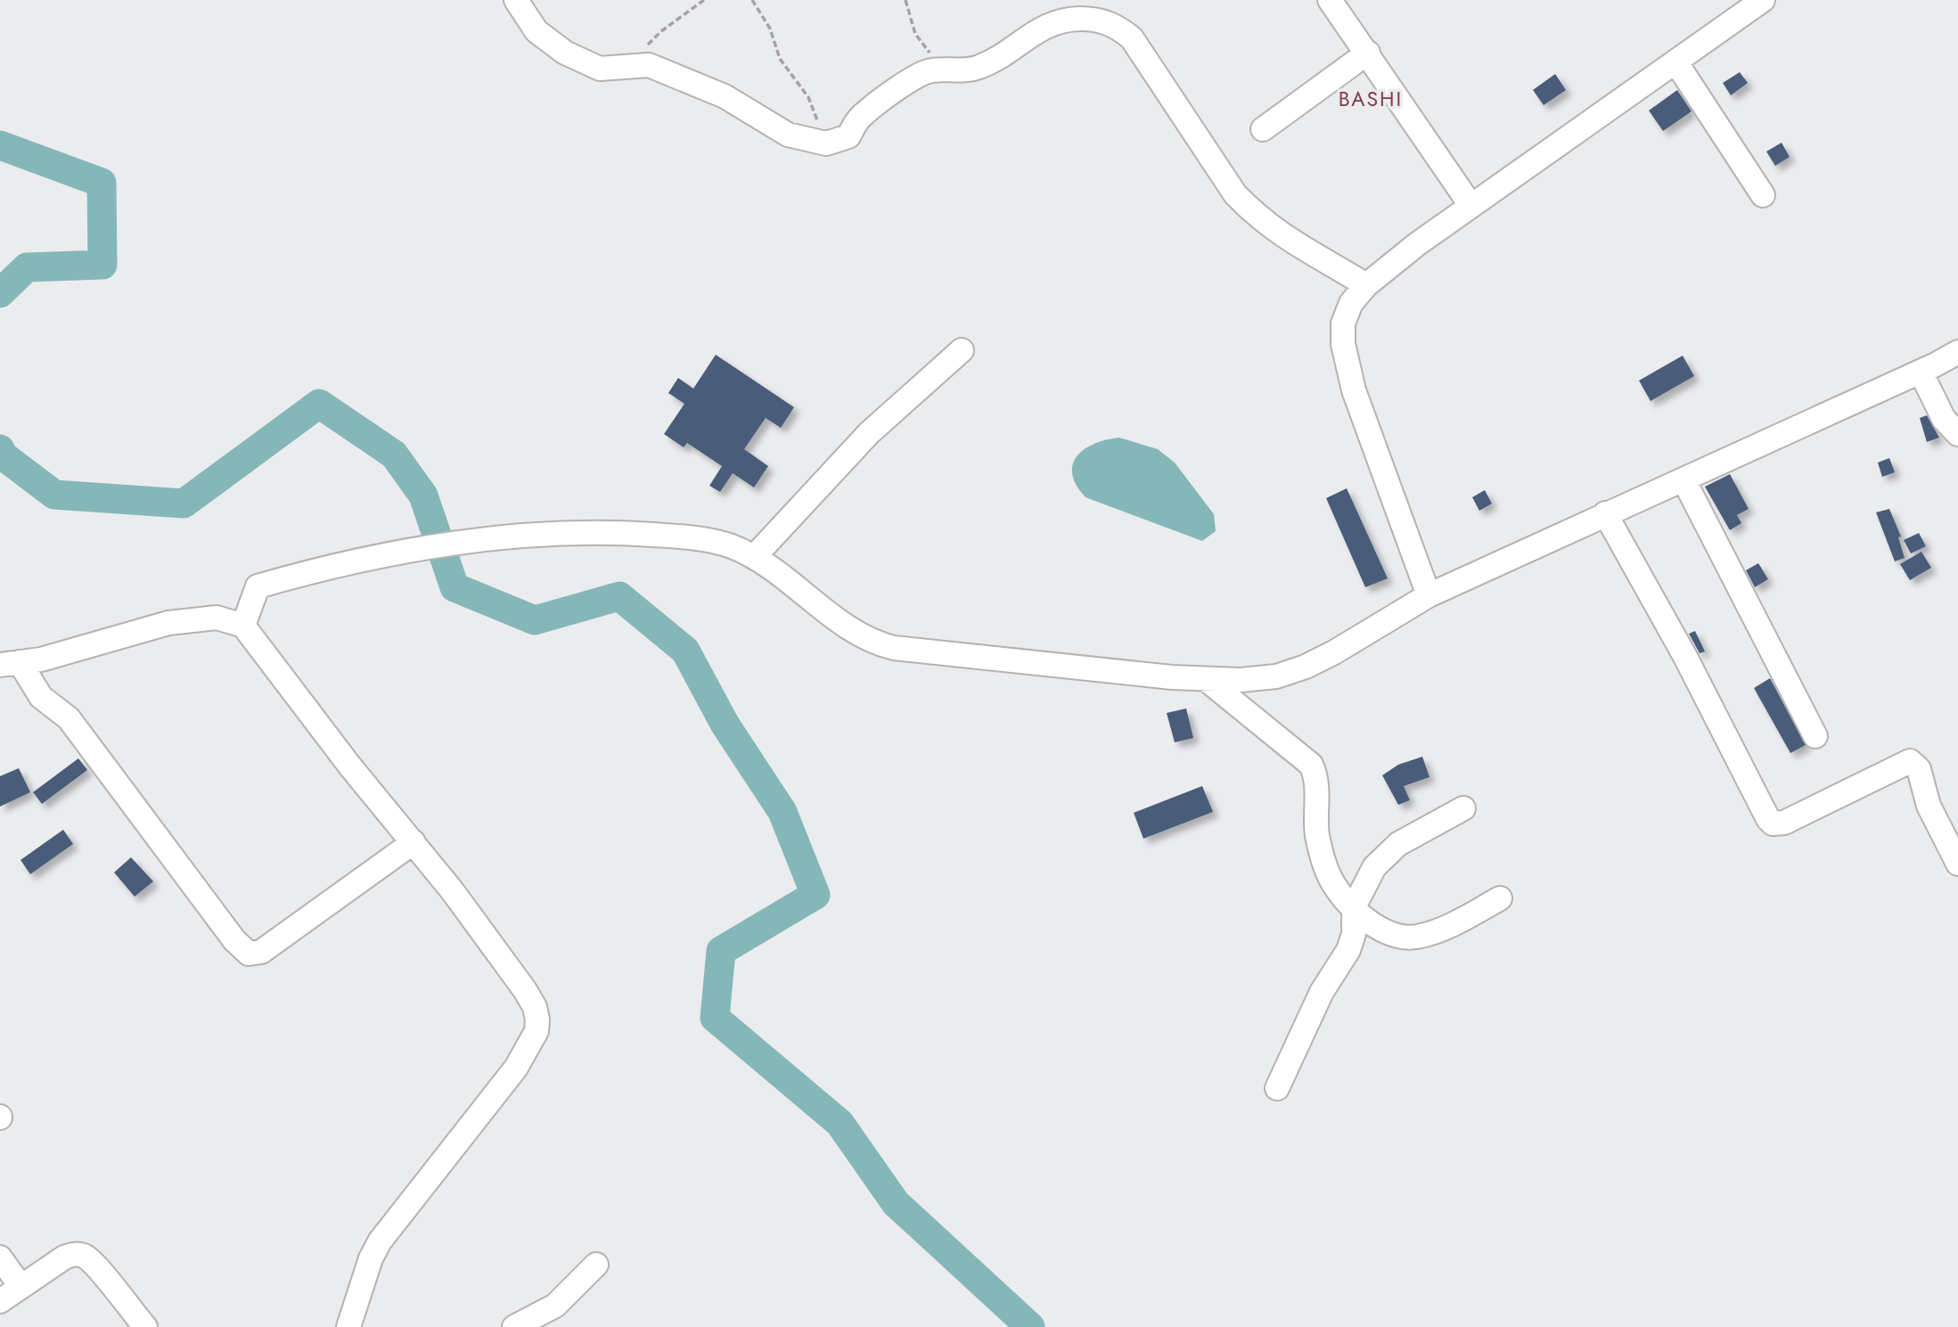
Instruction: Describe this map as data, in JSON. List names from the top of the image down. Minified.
{"districts":["BASHI"]}
